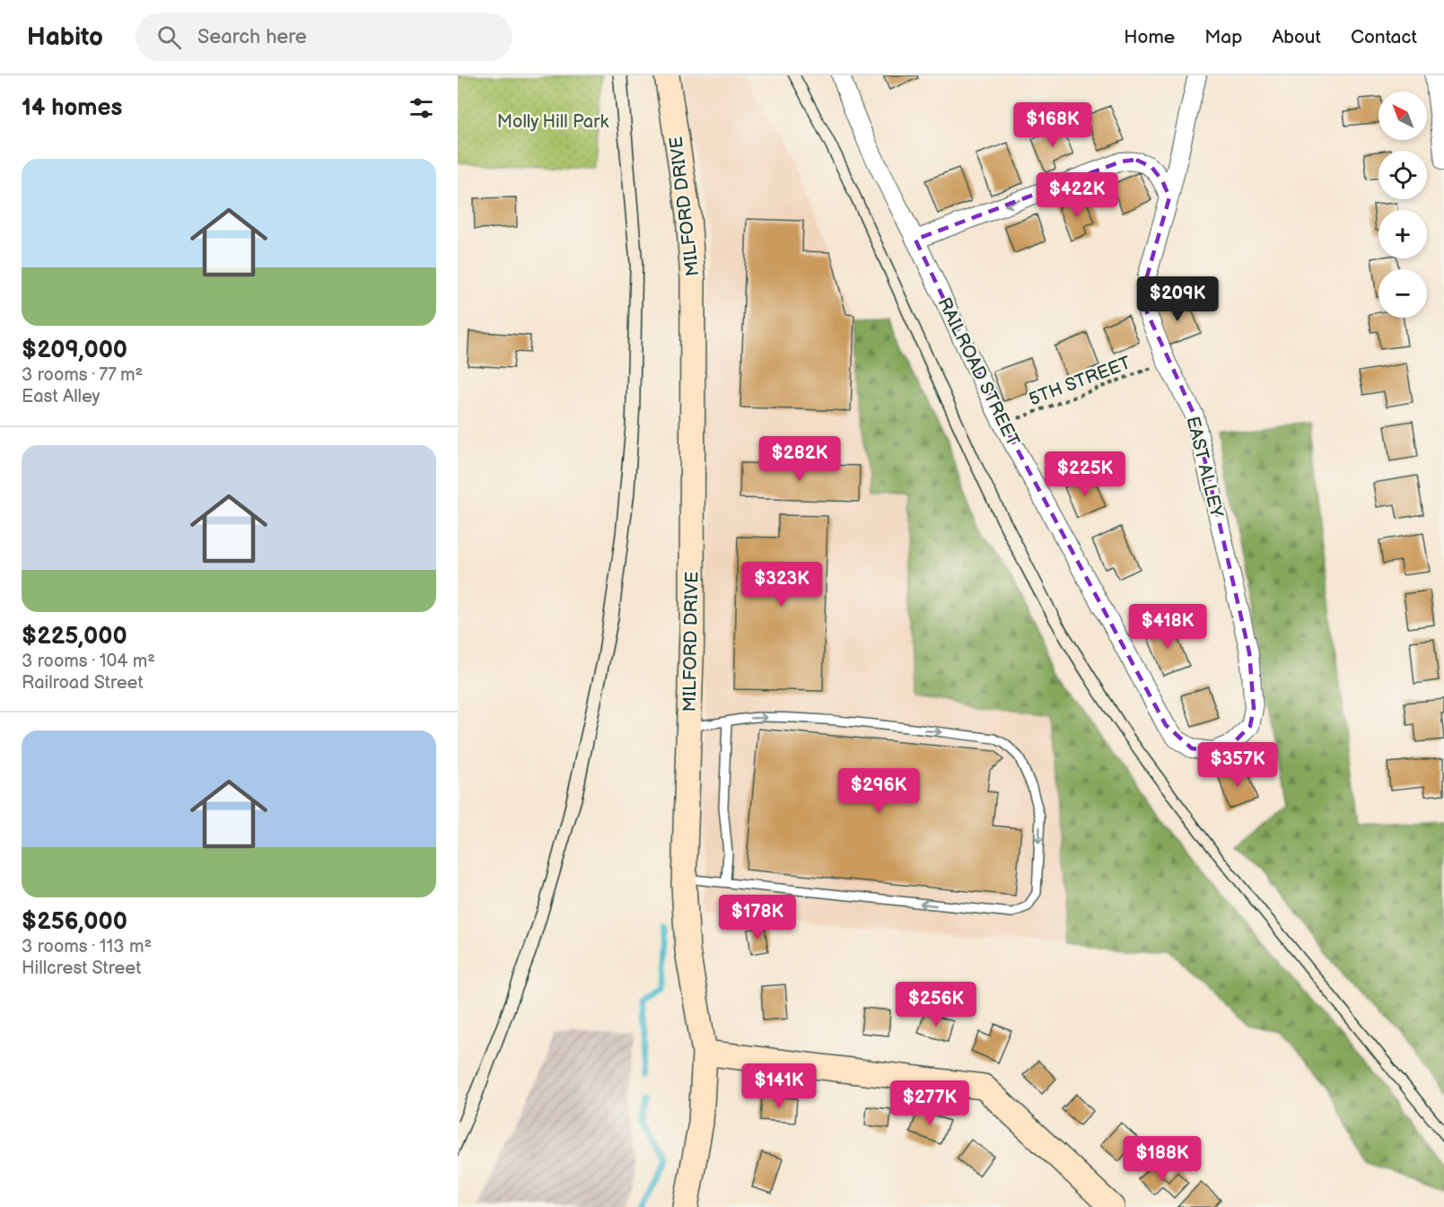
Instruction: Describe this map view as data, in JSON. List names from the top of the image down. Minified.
{"streets":{"street":["MILFORD DRIVE","RAILROAD STREET","EAST ALLEY"],"path":["5TH STREET"]},"crossings":[["RAILROAD STREET","5TH STREET"],["RAILROAD STREET","EAST ALLEY"],["5TH STREET","EAST ALLEY"]],"parks":["Molly Hill Park"],"north":"top left","page":{"header":"Habito","search":"Search here","nav":["Home","Map","About","Contact"],"heading":"14 homes","map_buttons":["+","−"],"price":["$168K","$422K","$209K","$282K","$225K","$323K","$418K","$357K","$296K","$178K","$256K","$141K","$277K","$188K"],"list":[{"name":"$209,000","note":"3 rooms · 77 m² · East Alley"},{"name":"$225,000","note":"3 rooms · 104 m² · Railroad Street"},{"name":"$256,000","note":"3 rooms · 113 m² · Hillcrest Street"}]}}
